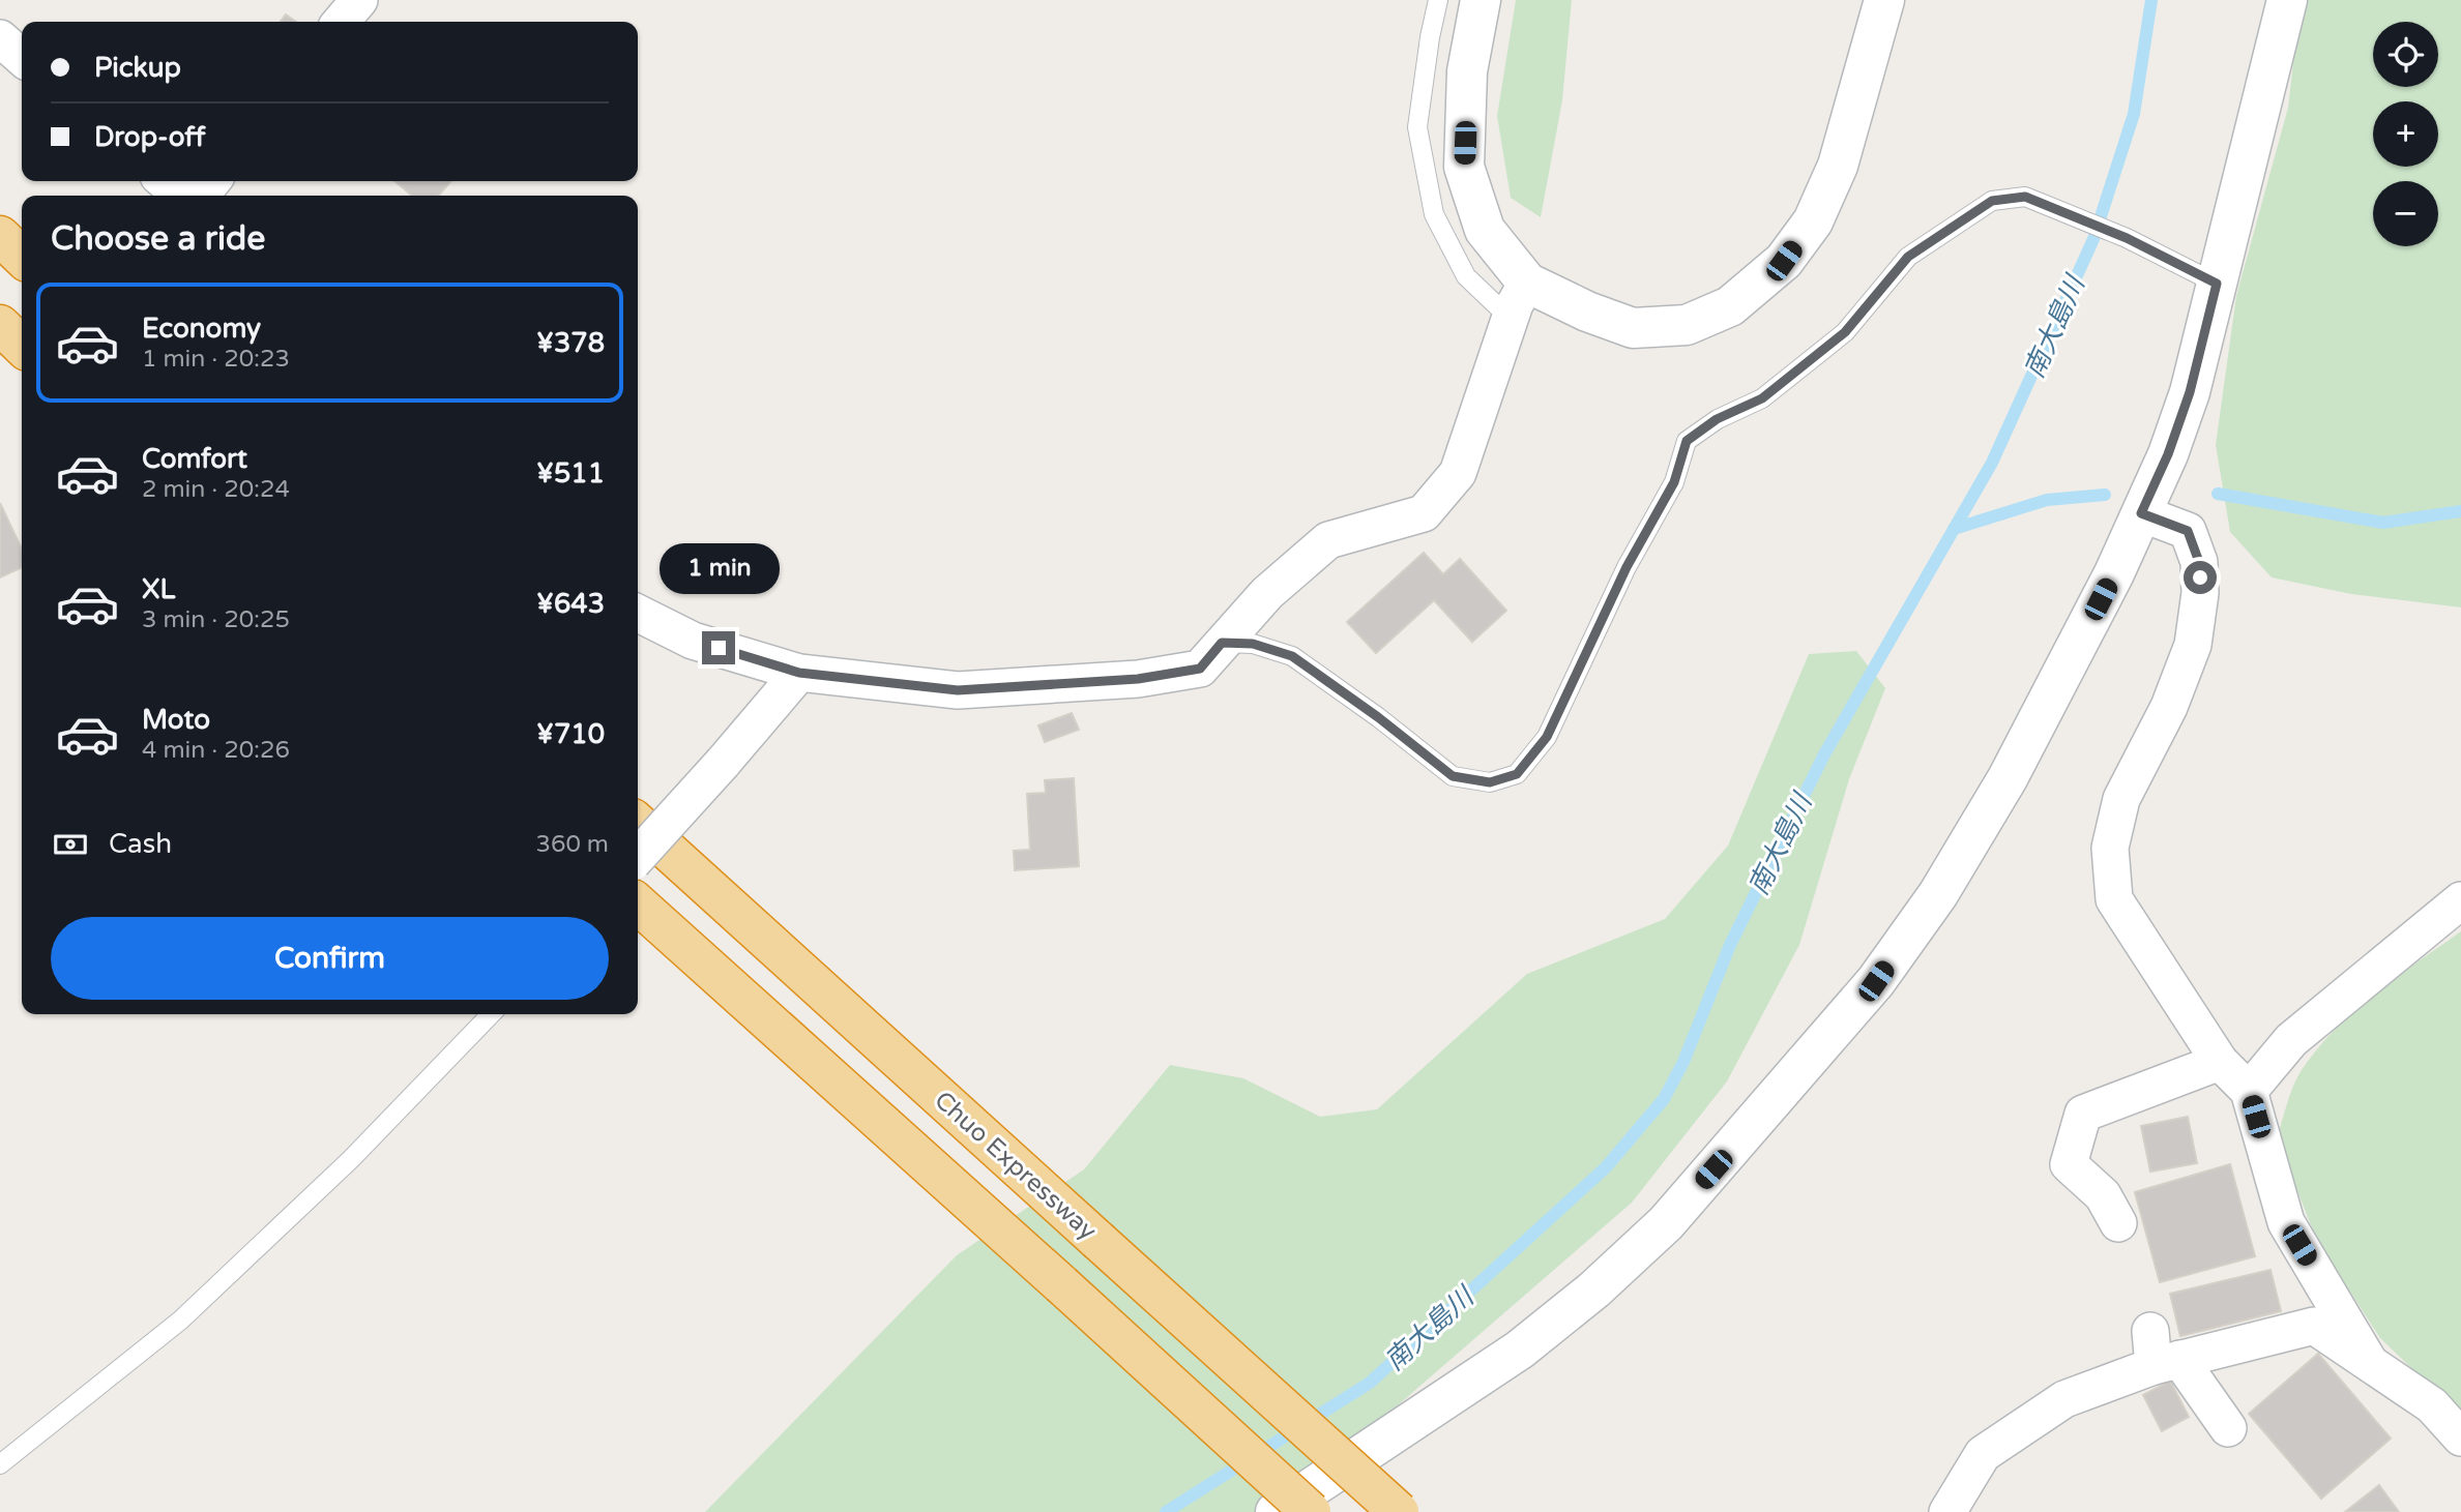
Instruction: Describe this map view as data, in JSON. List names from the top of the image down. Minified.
{"streets":{"highway":["Chuo Expressway"]},"water":["南大島川"],"page":{"map_buttons":["+","−"],"banner":["Pickup","Drop-off"],"heading":"Choose a ride","list":[{"name":"Economy","note":"1 min · 20:23","value":"¥378"},{"name":"Comfort","note":"2 min · 20:24","value":"¥511"},{"name":"XL","note":"3 min · 20:25","value":"¥643"},{"name":"Moto","note":"4 min · 20:26","value":"¥710"}],"bubble":"1 min","pay":["Cash","360 m"],"buttons":"Confirm"}}
